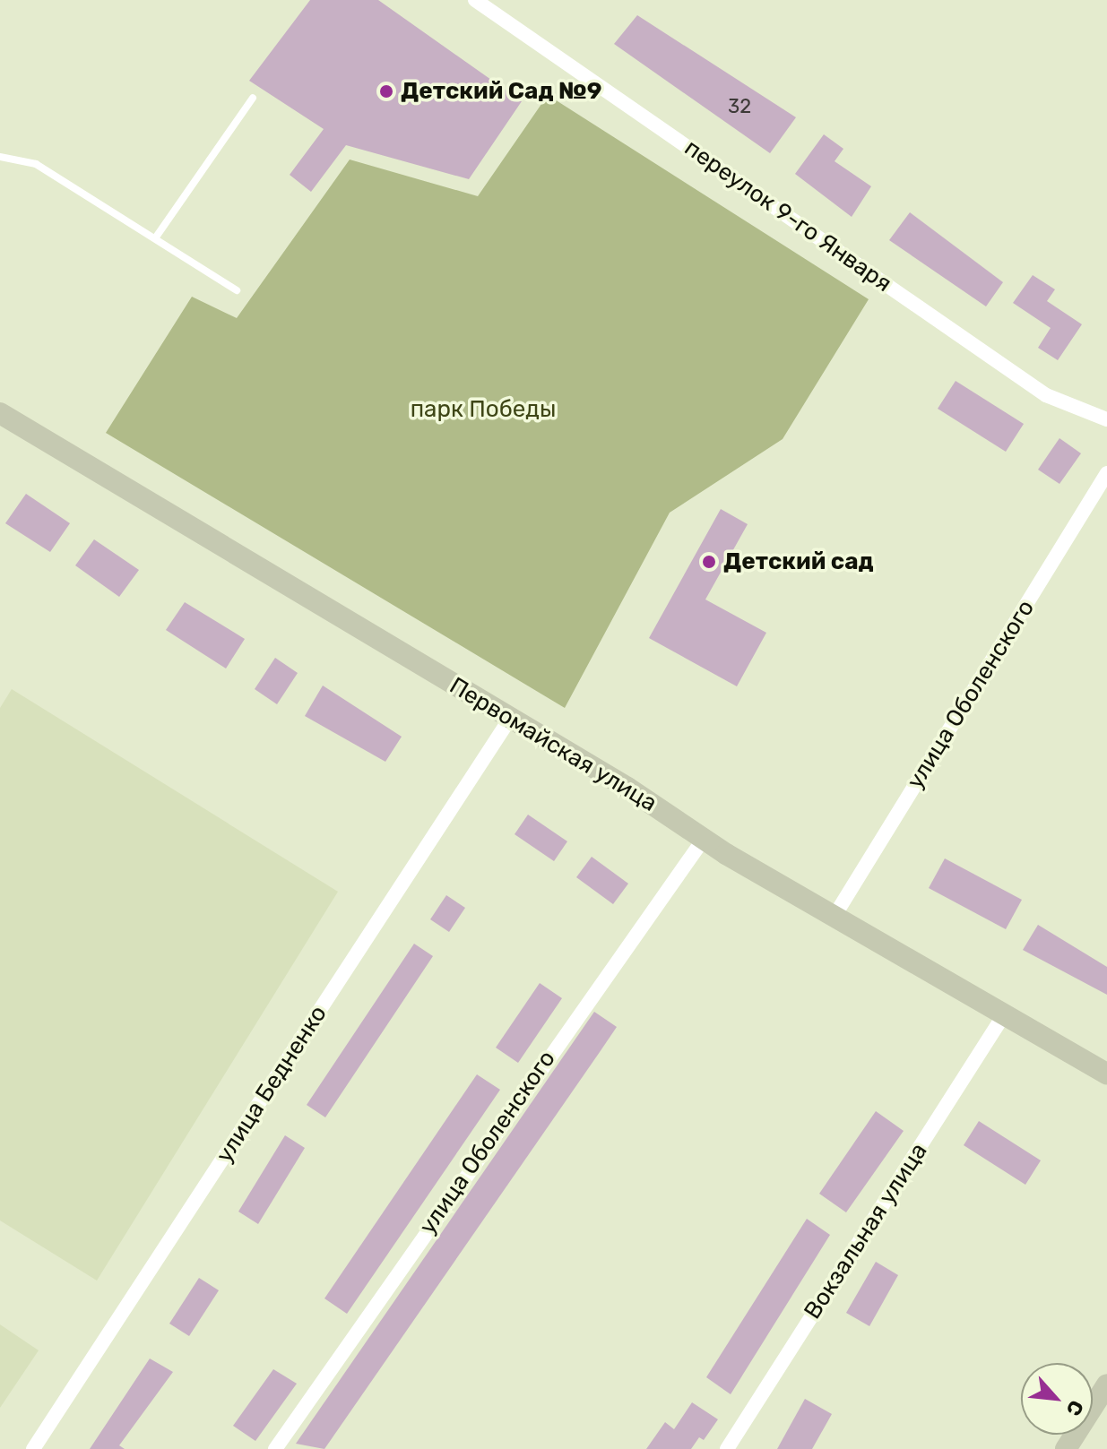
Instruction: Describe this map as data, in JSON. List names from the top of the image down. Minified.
{"streets":{"main road":["Первомайская улица"],"street":["переулок 9-го Января","улица Оболенского","улица Бедненко","Вокзальная улица"]},"crossings":[["улица Оболенского","Первомайская улица"],["Первомайская улица","улица Бедненко"],["Первомайская улица","Вокзальная улица"]],"parks":["парк Победы"],"places":["Детский Сад №9","Детский сад"],"house_numbers":["32"],"north":"bottom right"}
